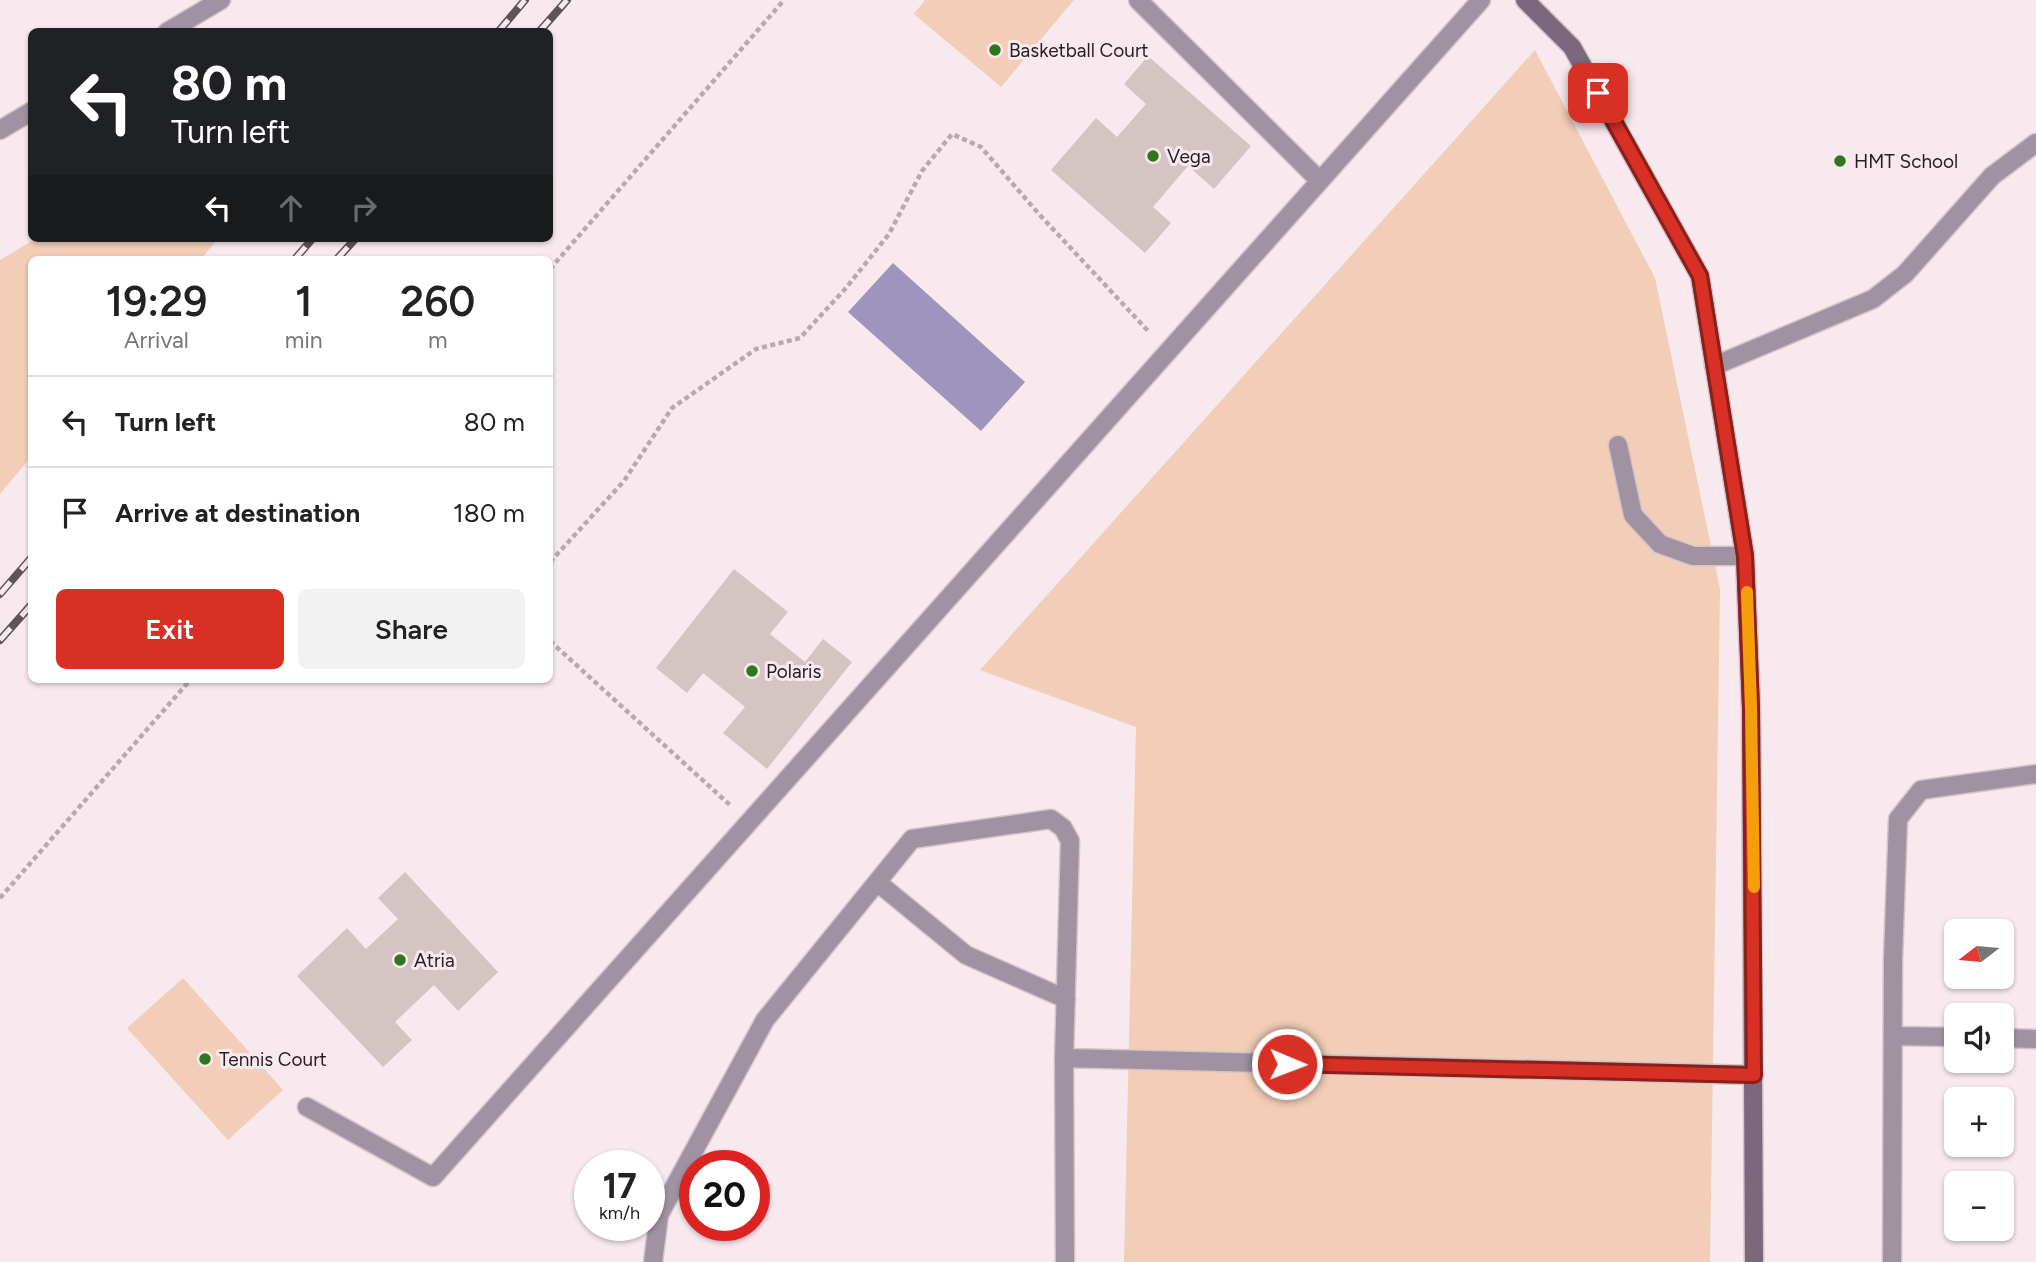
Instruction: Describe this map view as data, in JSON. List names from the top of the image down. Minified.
{"places":["Basketball Court","Vega","HMT School","Polaris","Atria","Tennis Court"],"north":"left","page":{"turn":["80 m","Turn left"],"eta":["19:29","Arrival","1","min","260","m"],"list":[{"name":"Turn left","value":"80 m"},{"name":"Arrive at destination","value":"180 m"}],"buttons":["Exit","Share"],"map_buttons":["+","−"],"speed":"17 km/h","limit":"20"}}
